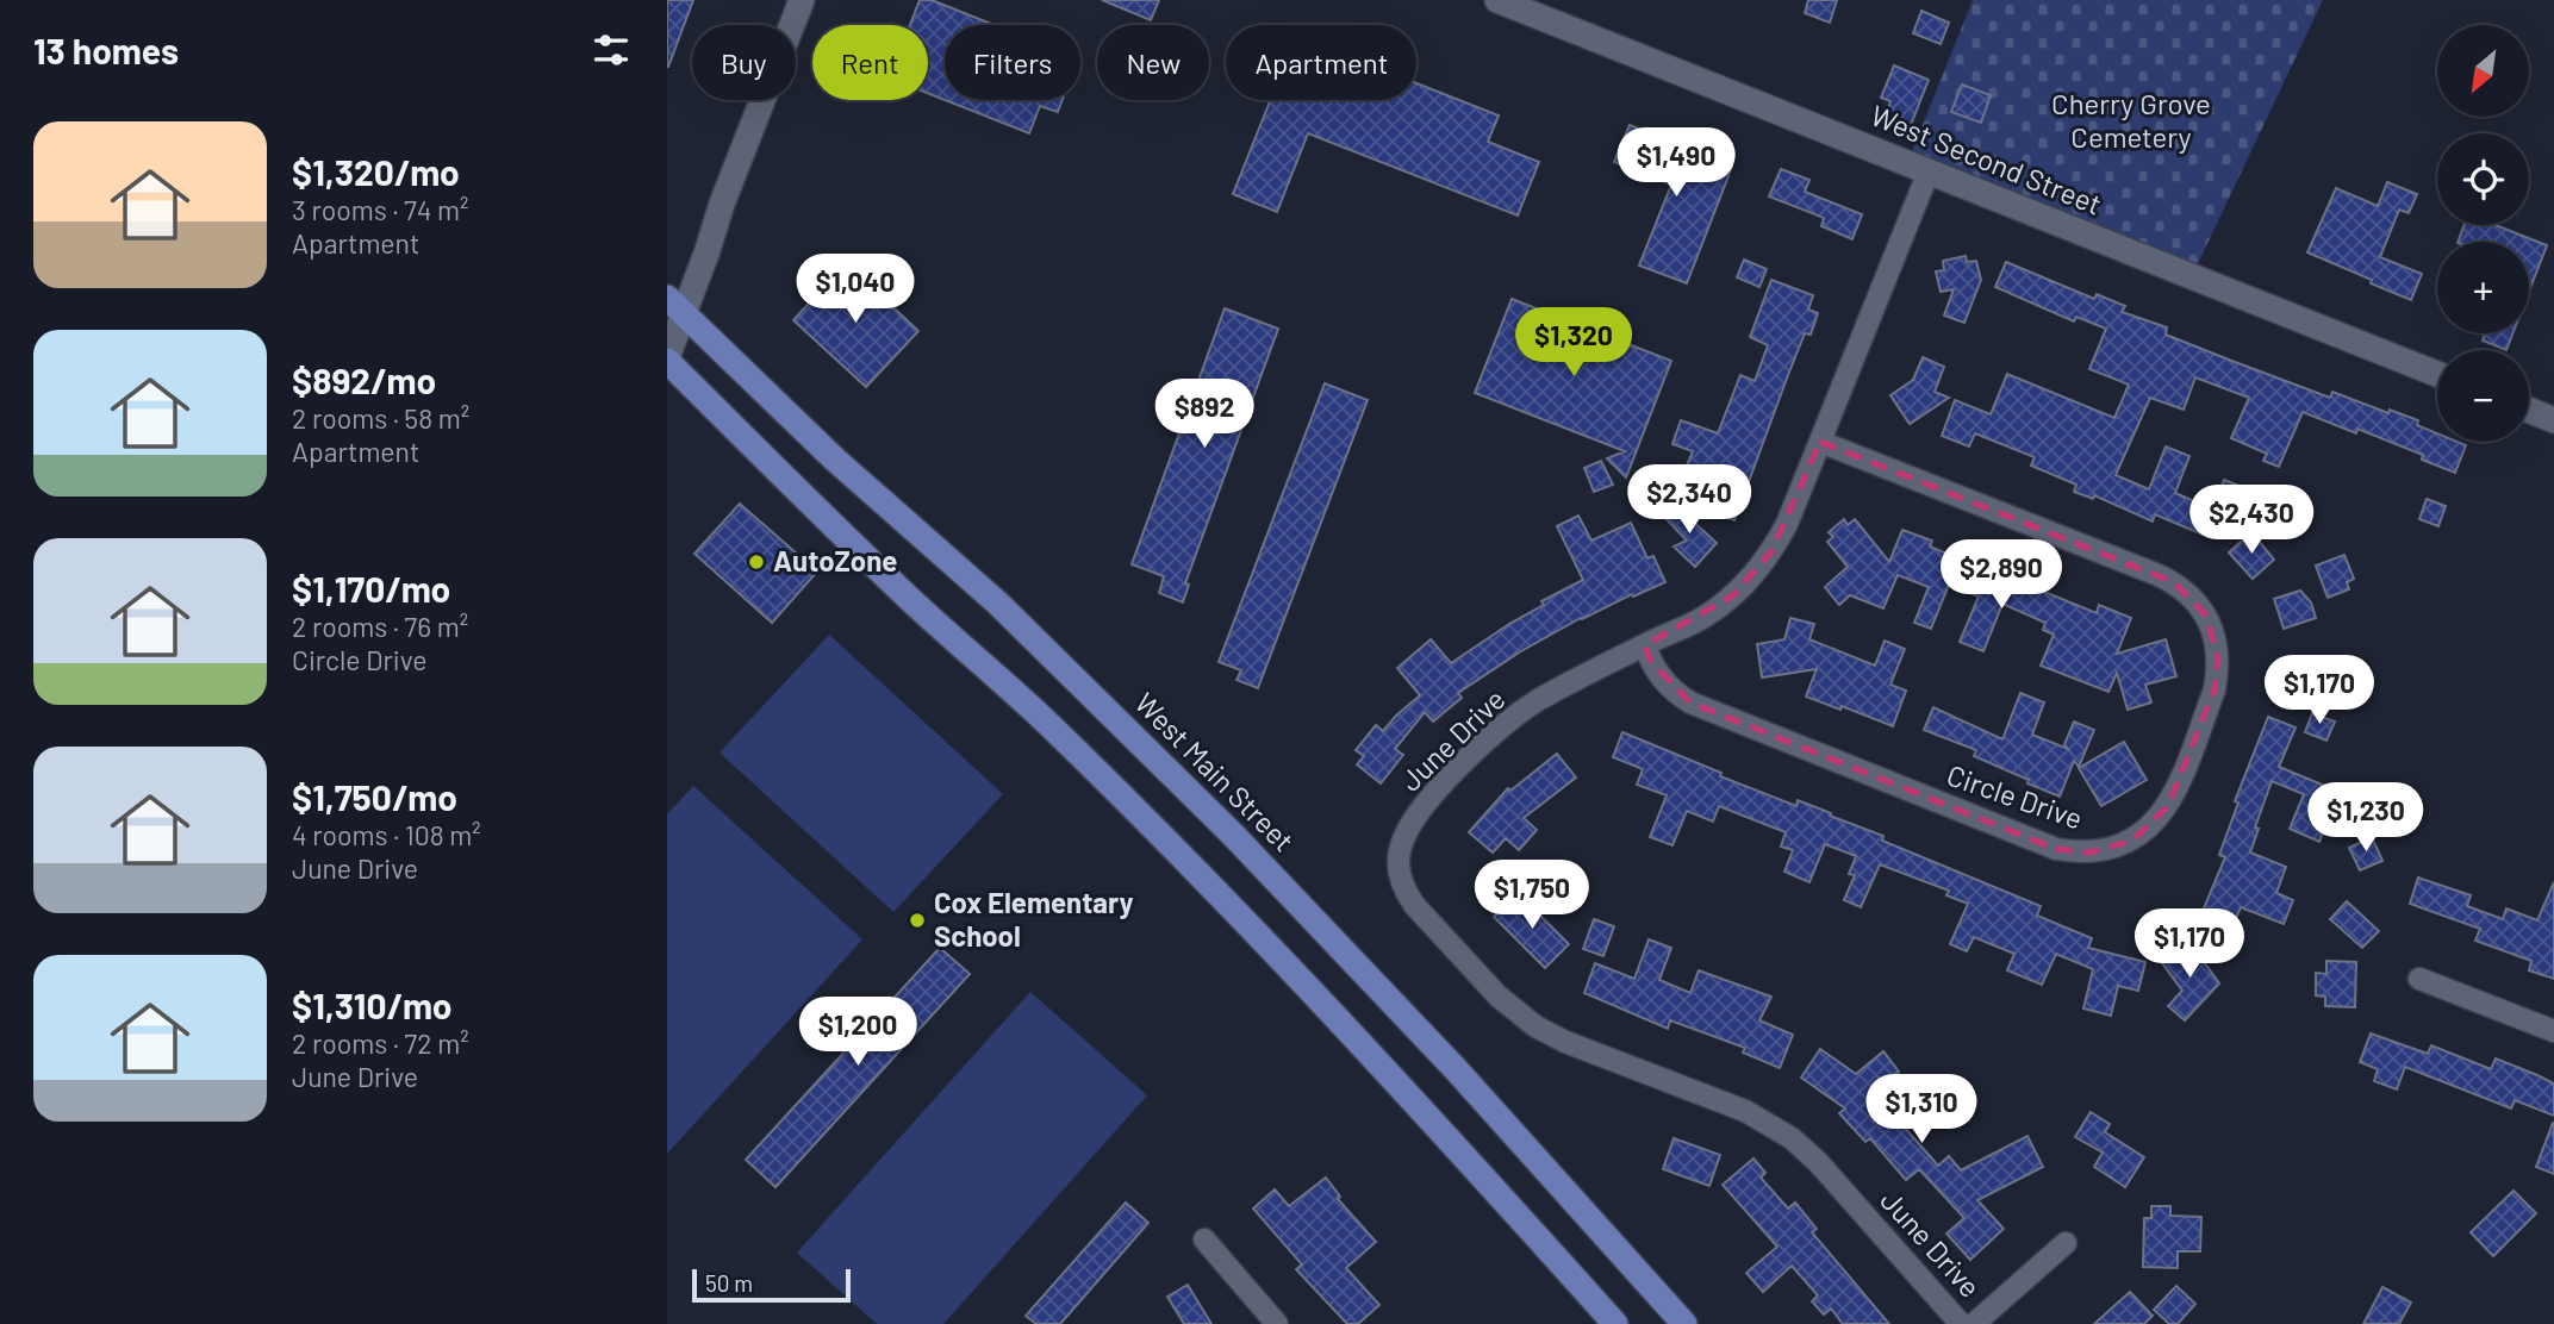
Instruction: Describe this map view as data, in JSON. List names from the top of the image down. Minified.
{"streets":{"main road":["West Second Street","West Main Street"],"street":["June Drive","Circle Drive"]},"crossings":[["West Second Street","June Drive"],["June Drive","Circle Drive"]],"parks":["Cherry Grove Cemetery"],"places":["AutoZone","Cox Elementary School"],"scale_bar":"50 m","north":"bottom left","page":{"heading":"13 homes","map_buttons":["+","−"],"chip":["Buy","Rent","Filters","New","Apartment"],"list":[{"name":"$1,320/mo","note":"3 rooms · 74 m² · Apartment"},{"name":"$892/mo","note":"2 rooms · 58 m² · Apartment"},{"name":"$1,170/mo","note":"2 rooms · 76 m² · Circle Drive"},{"name":"$1,750/mo","note":"4 rooms · 108 m² · June Drive"},{"name":"$1,310/mo","note":"2 rooms · 72 m² · June Drive"}],"price":["$1,490","$1,040","$1,320","$892","$2,340","$2,430","$2,890","$1,170","$1,230","$1,750","$1,170","$1,200","$1,310"],"scale":"50 m"}}
